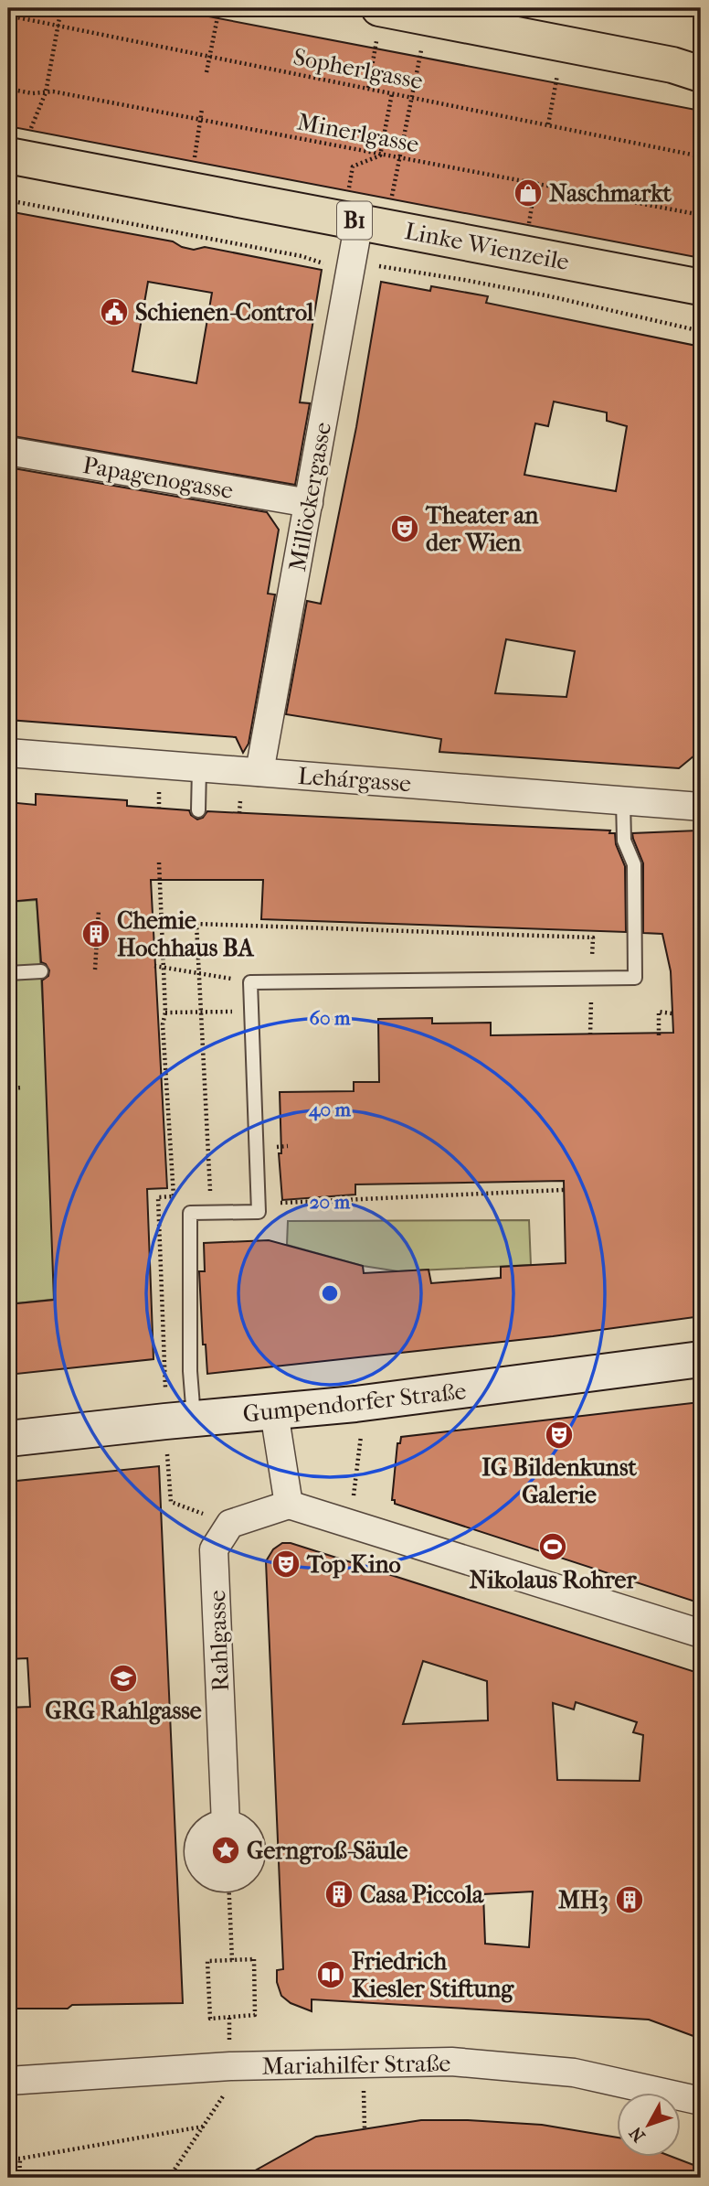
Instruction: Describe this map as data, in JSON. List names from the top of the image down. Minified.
{"streets":{"main road":["B1","Linke Wienzeile"],"street":["Papagenogasse","Millöckergasse","Lehárgasse","Gumpendorfer Straße","Rahlgasse","Mariahilfer Straße"],"path":["Sopherlgasse","Minerlgasse"]},"crossings":[["Linke Wienzeile","Millöckergasse"],["Papagenogasse","Millöckergasse"],["Millöckergasse","Lehárgasse"]],"places":{"shop":["Naschmarkt"],"public building":["Schienen-Control"],"theatre":["Theater an der Wien","IG Bildenkunst Galerie","Top Kino"],"building":["Chemie Hochhaus BA","Casa Piccola","MH3"],"sports":["Nikolaus Rohrer"],"school or university":["GRG Rahlgasse"],"place":["Gerngroß-Säule"],"library":["Friedrich Kiesler Stiftung"]},"north":"bottom left","rings":["60 m","40 m","20 m"]}
